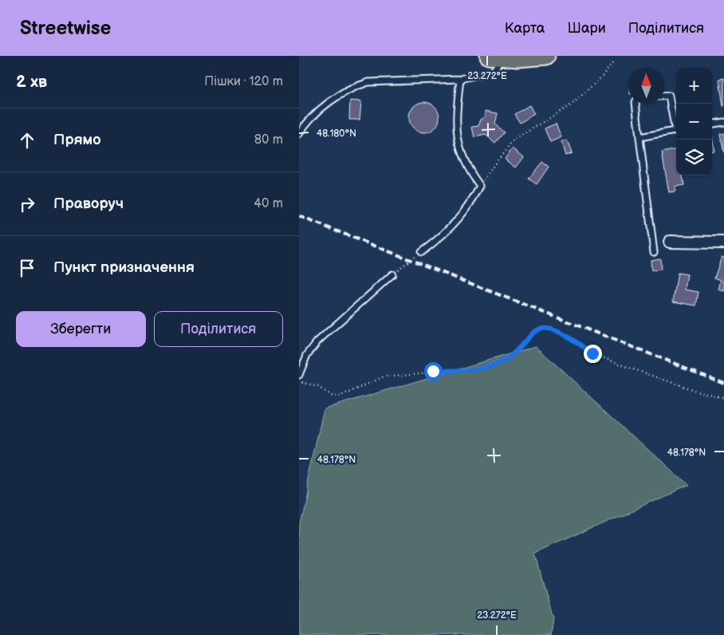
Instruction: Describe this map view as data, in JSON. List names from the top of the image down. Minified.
{"north":"top","page":{"header":"Streetwise","nav":["Карта","Шари","Поділитися"],"heading":["2 хв","Пішки · 120 m"],"map_buttons":["+","−"],"list":[["Прямо","80 m"],["Праворуч","40 m"],"Пункт призначення"],"buttons":["Зберегти","Поділитися"]},"coordinates":["23.272°E","48.180°N","48.178°N"]}
